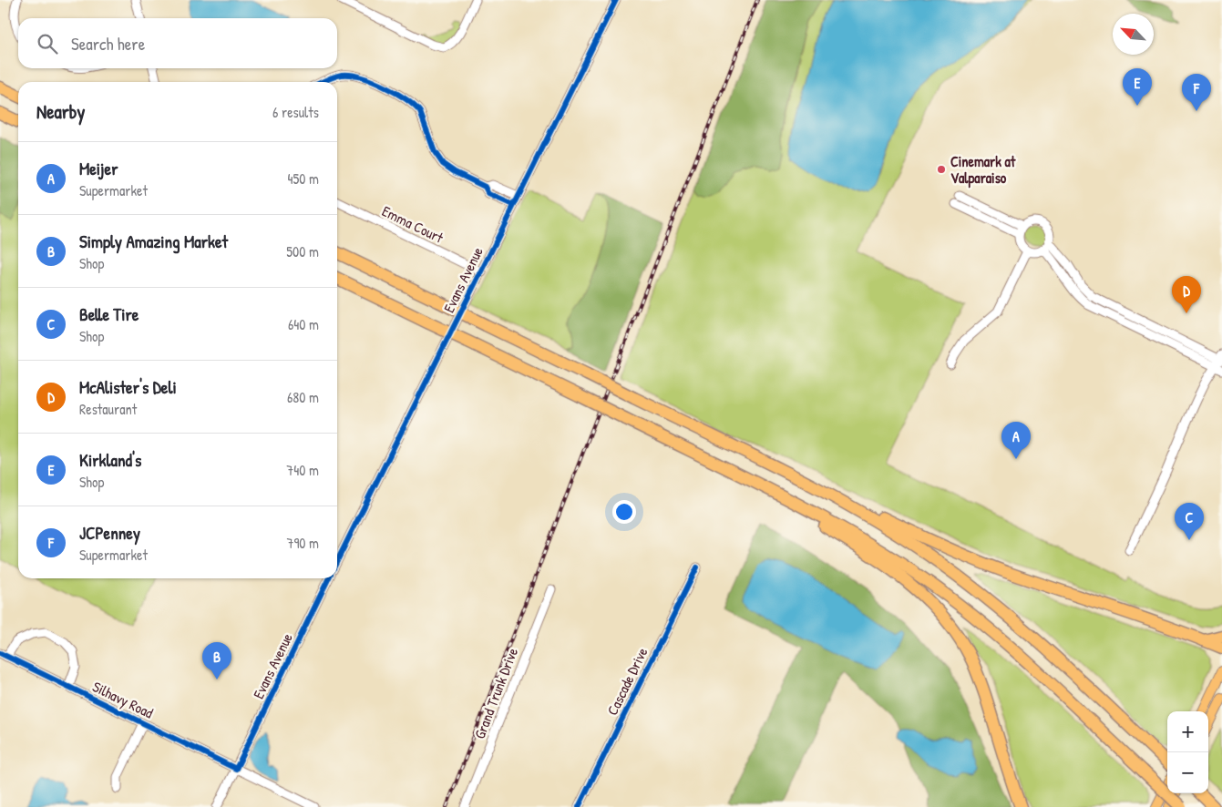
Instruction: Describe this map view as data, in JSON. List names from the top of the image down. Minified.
{"streets":{"street":["Emma Court","Evans Avenue","Cascade Drive","Grand Trunk Drive","Silhavy Road"]},"crossings":[["Emma Court","Evans Avenue"],["Evans Avenue","Silhavy Road"]],"places":["Cinemark at Valparaiso"],"north":"top left","page":{"search":"Search here","pins":["E","F","D","A","C","B"],"heading":["Nearby","6 results"],"list":[{"mark":"A","name":"Meijer","note":"Supermarket","value":"450 m"},{"mark":"B","name":"Simply Amazing Market","note":"Shop","value":"500 m"},{"mark":"C","name":"Belle Tire","note":"Shop","value":"640 m"},{"mark":"D","name":"McAlister's Deli","note":"Restaurant","value":"680 m"},{"mark":"E","name":"Kirkland's","note":"Shop","value":"740 m"},{"mark":"F","name":"JCPenney","note":"Supermarket","value":"790 m"}],"map_buttons":["+","−"]}}
